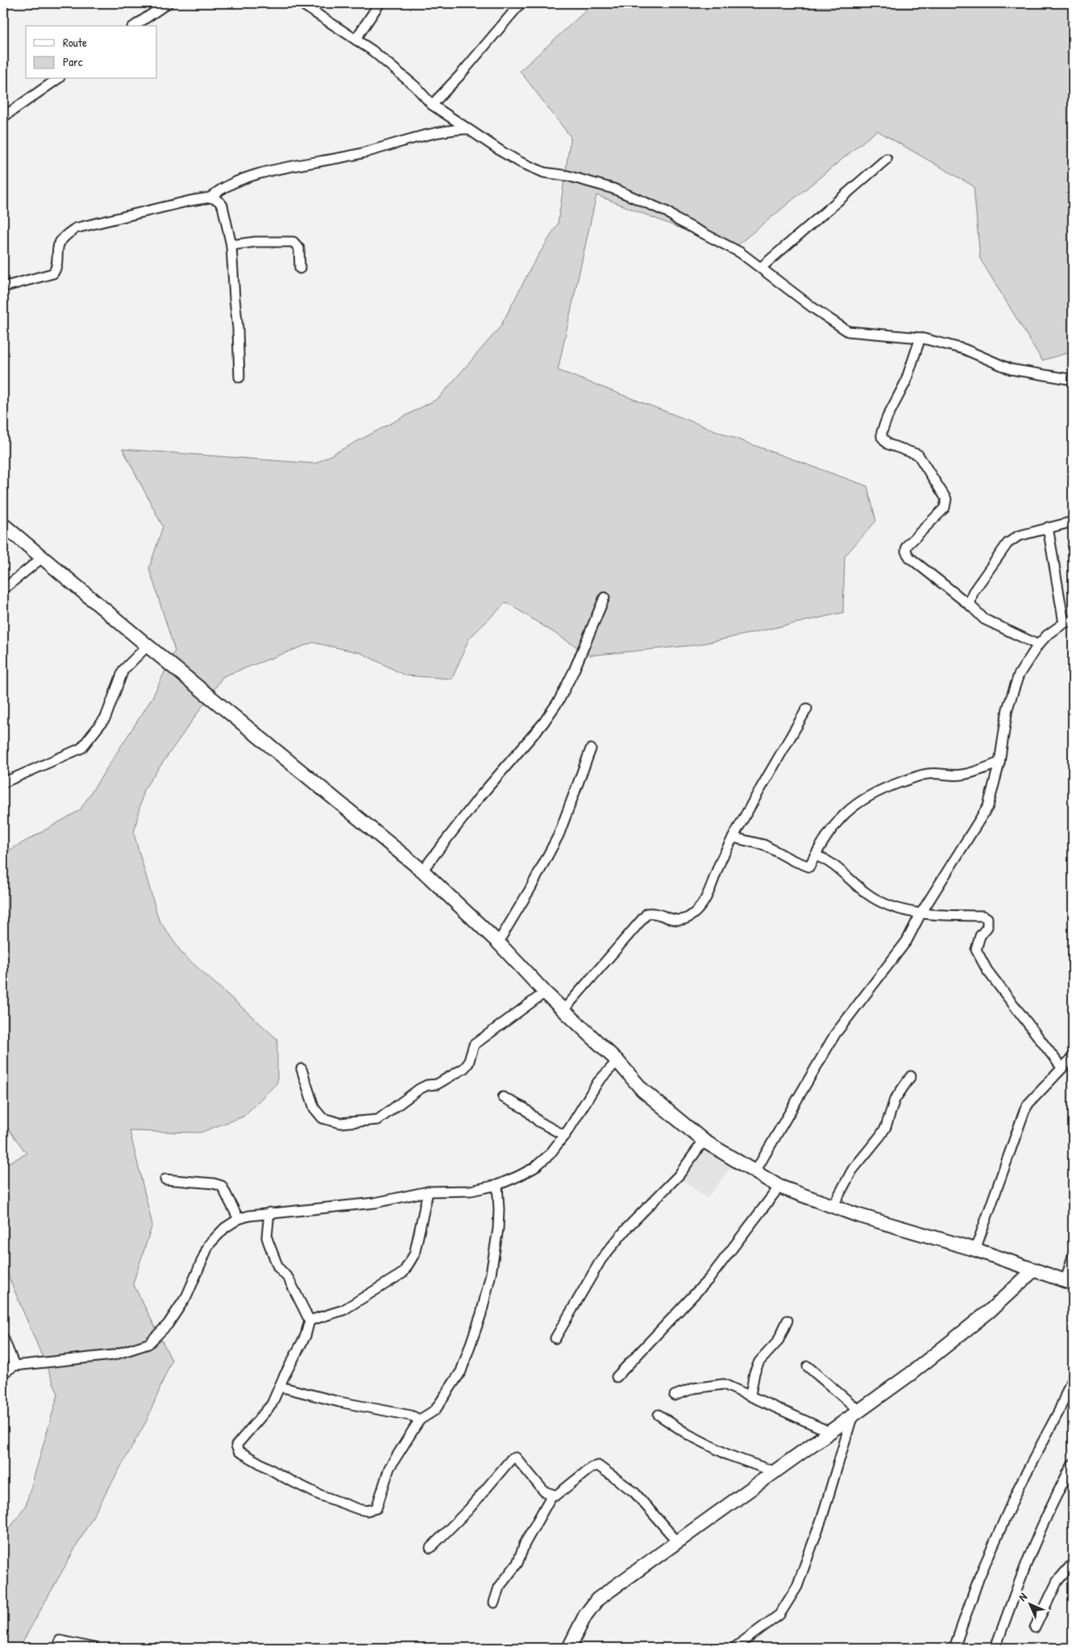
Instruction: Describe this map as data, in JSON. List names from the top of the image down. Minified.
{"legend":["Route","Parc"],"north":"top left"}
